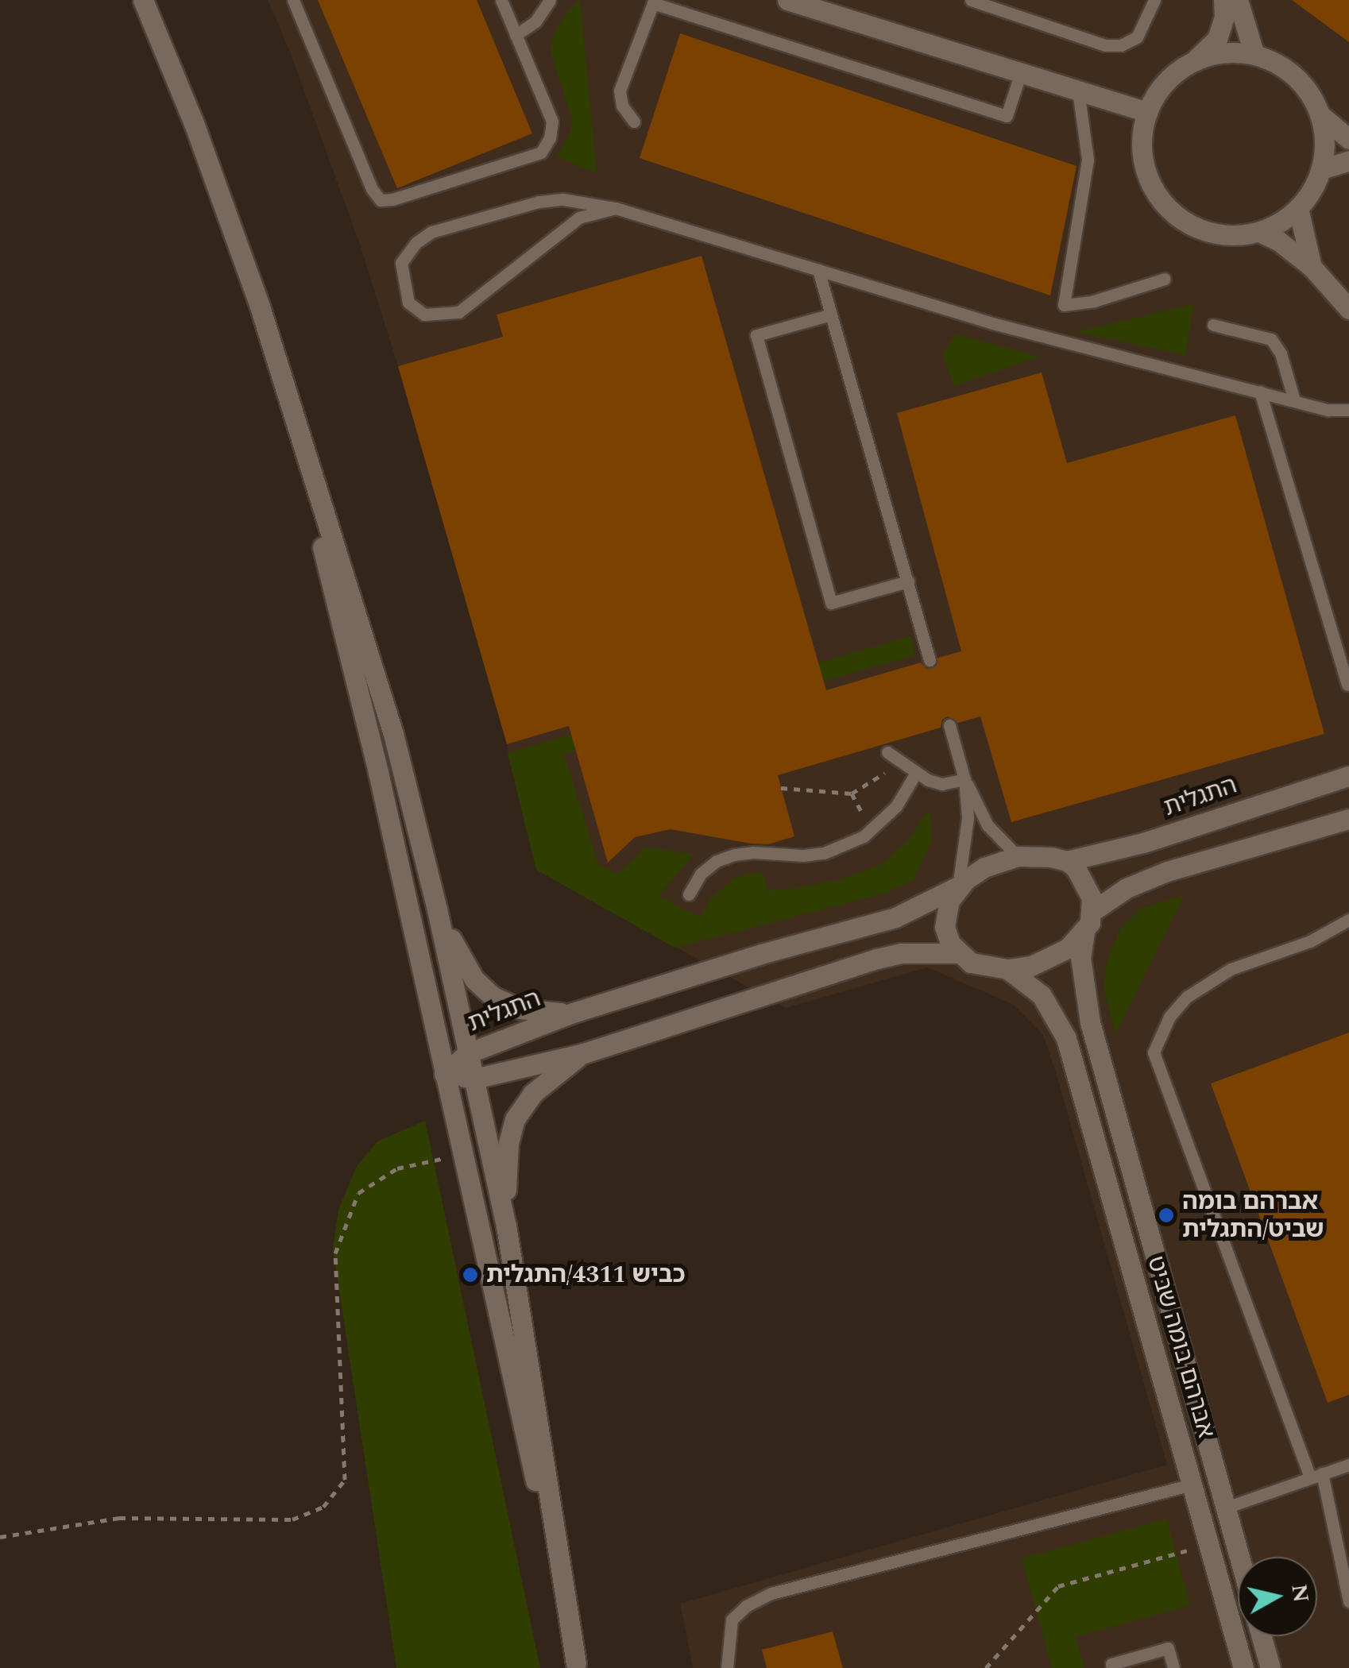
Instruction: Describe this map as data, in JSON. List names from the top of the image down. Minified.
{"streets":{"street":["התגלית","אברהם בומה שביט"]},"crossings":[["התגלית","אברהם בומה שביט"]],"places":["אברהם בומה שביט/התגלית","כביש 4311/התגלית"],"north":"right"}
